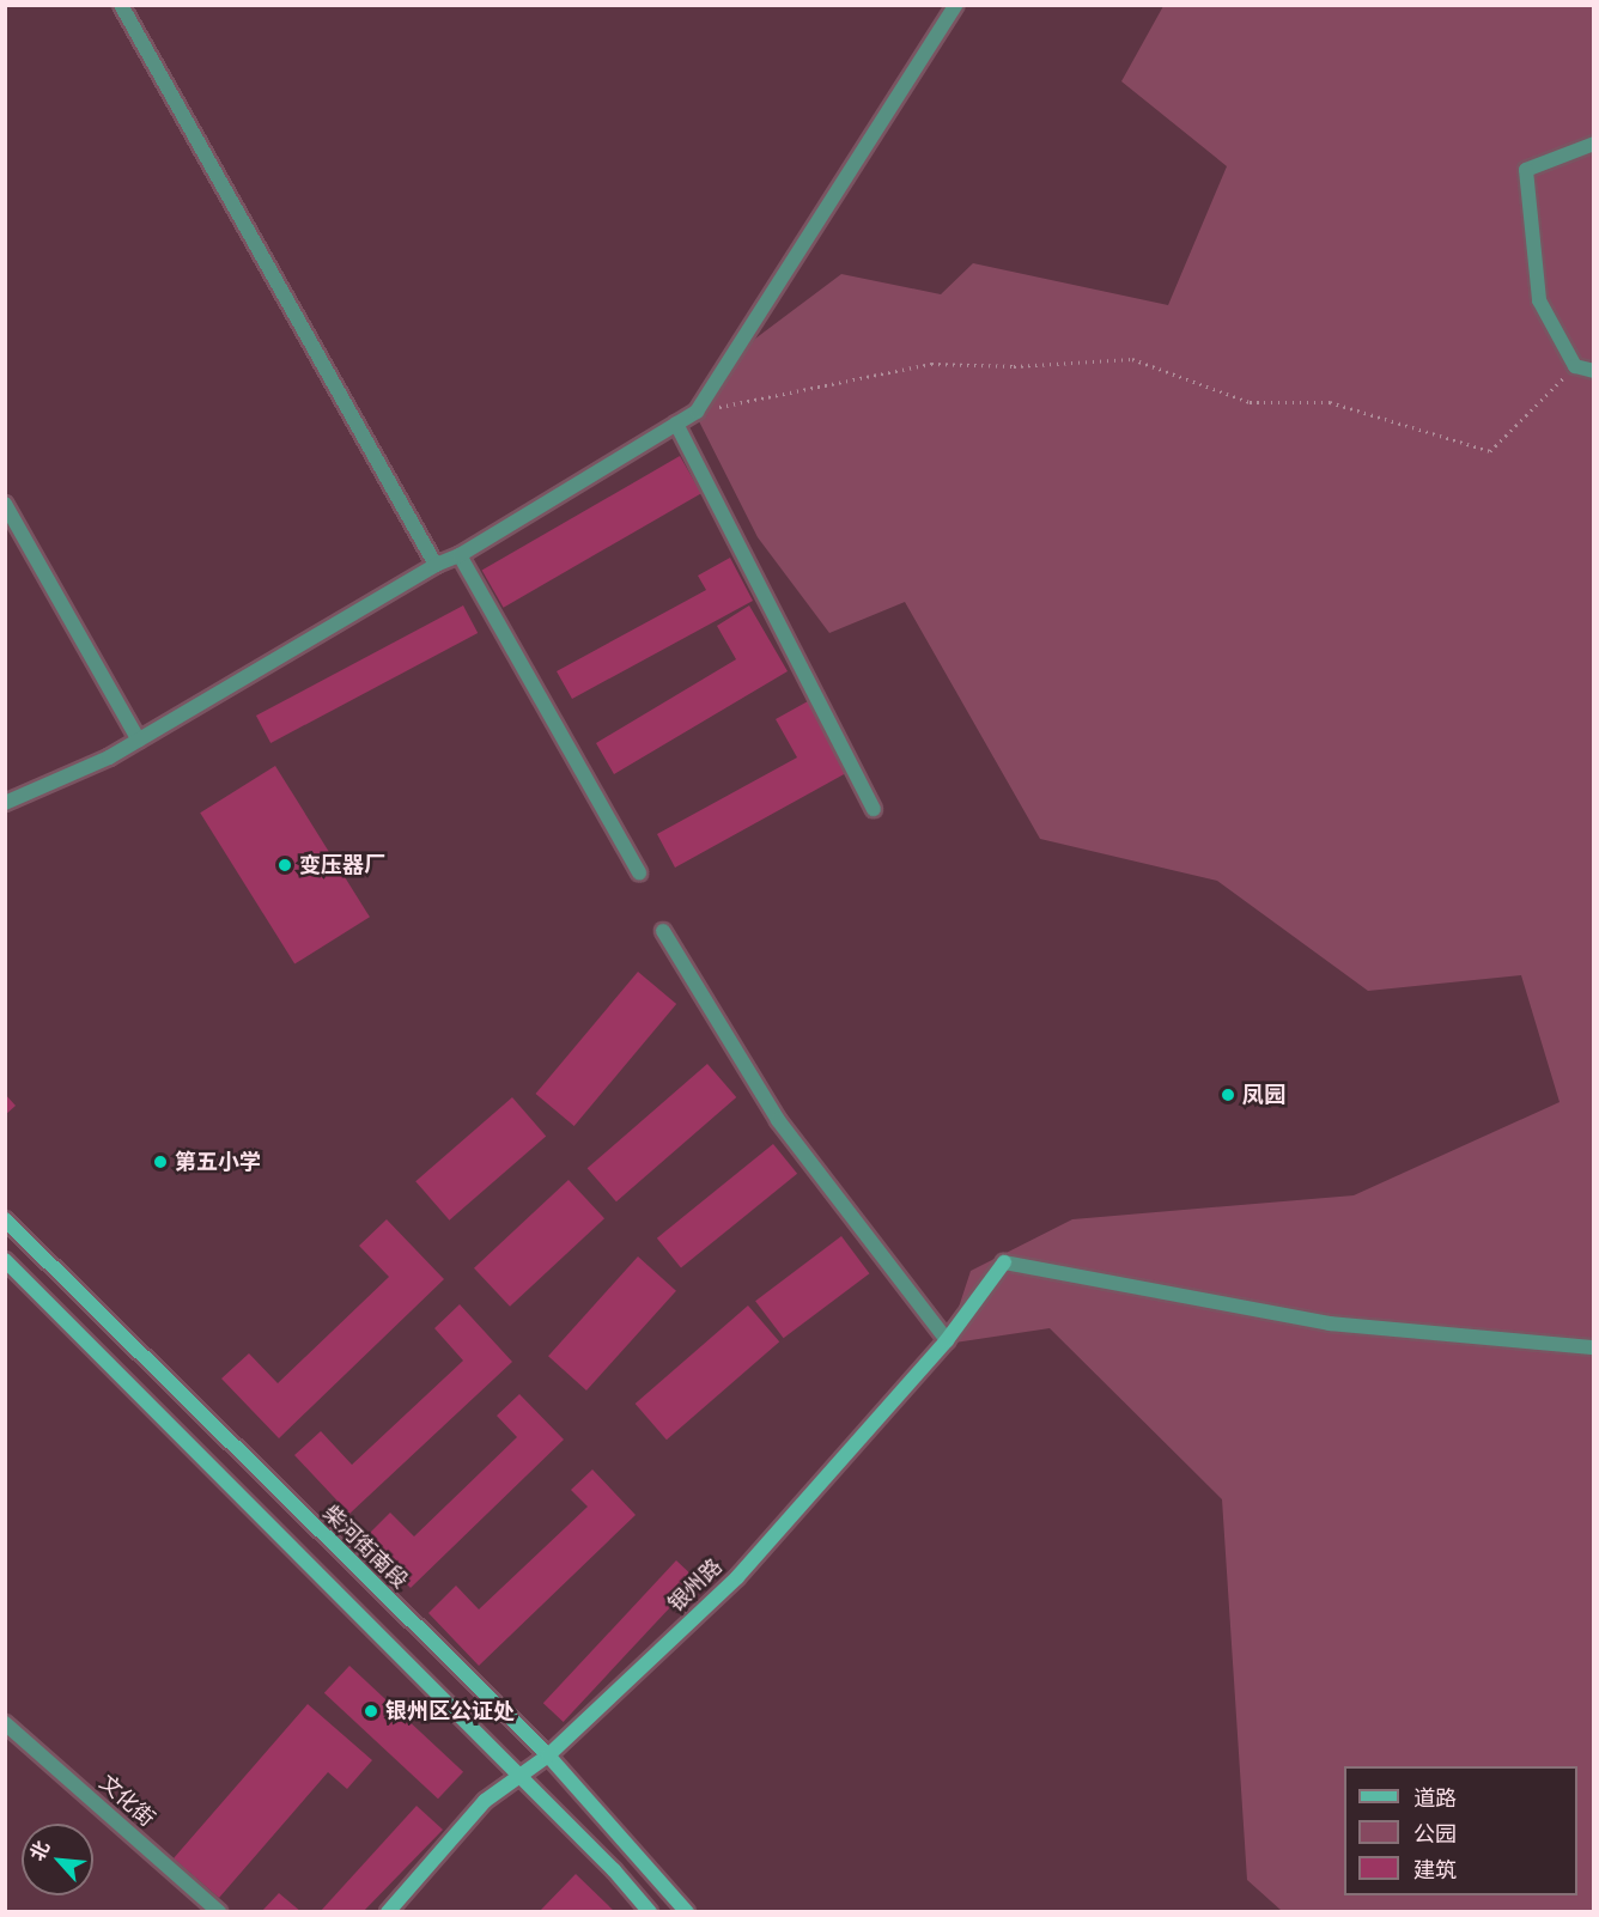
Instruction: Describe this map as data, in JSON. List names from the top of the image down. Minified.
{"streets":{"main road":["柴河街南段","银州路"],"street":["文化街"]},"crossings":[["柴河街南段","银州路"]],"places":["变压器厂","凤园","第五小学","银州区公证处"],"legend":["道路","公园","建筑"],"north":"top left"}
